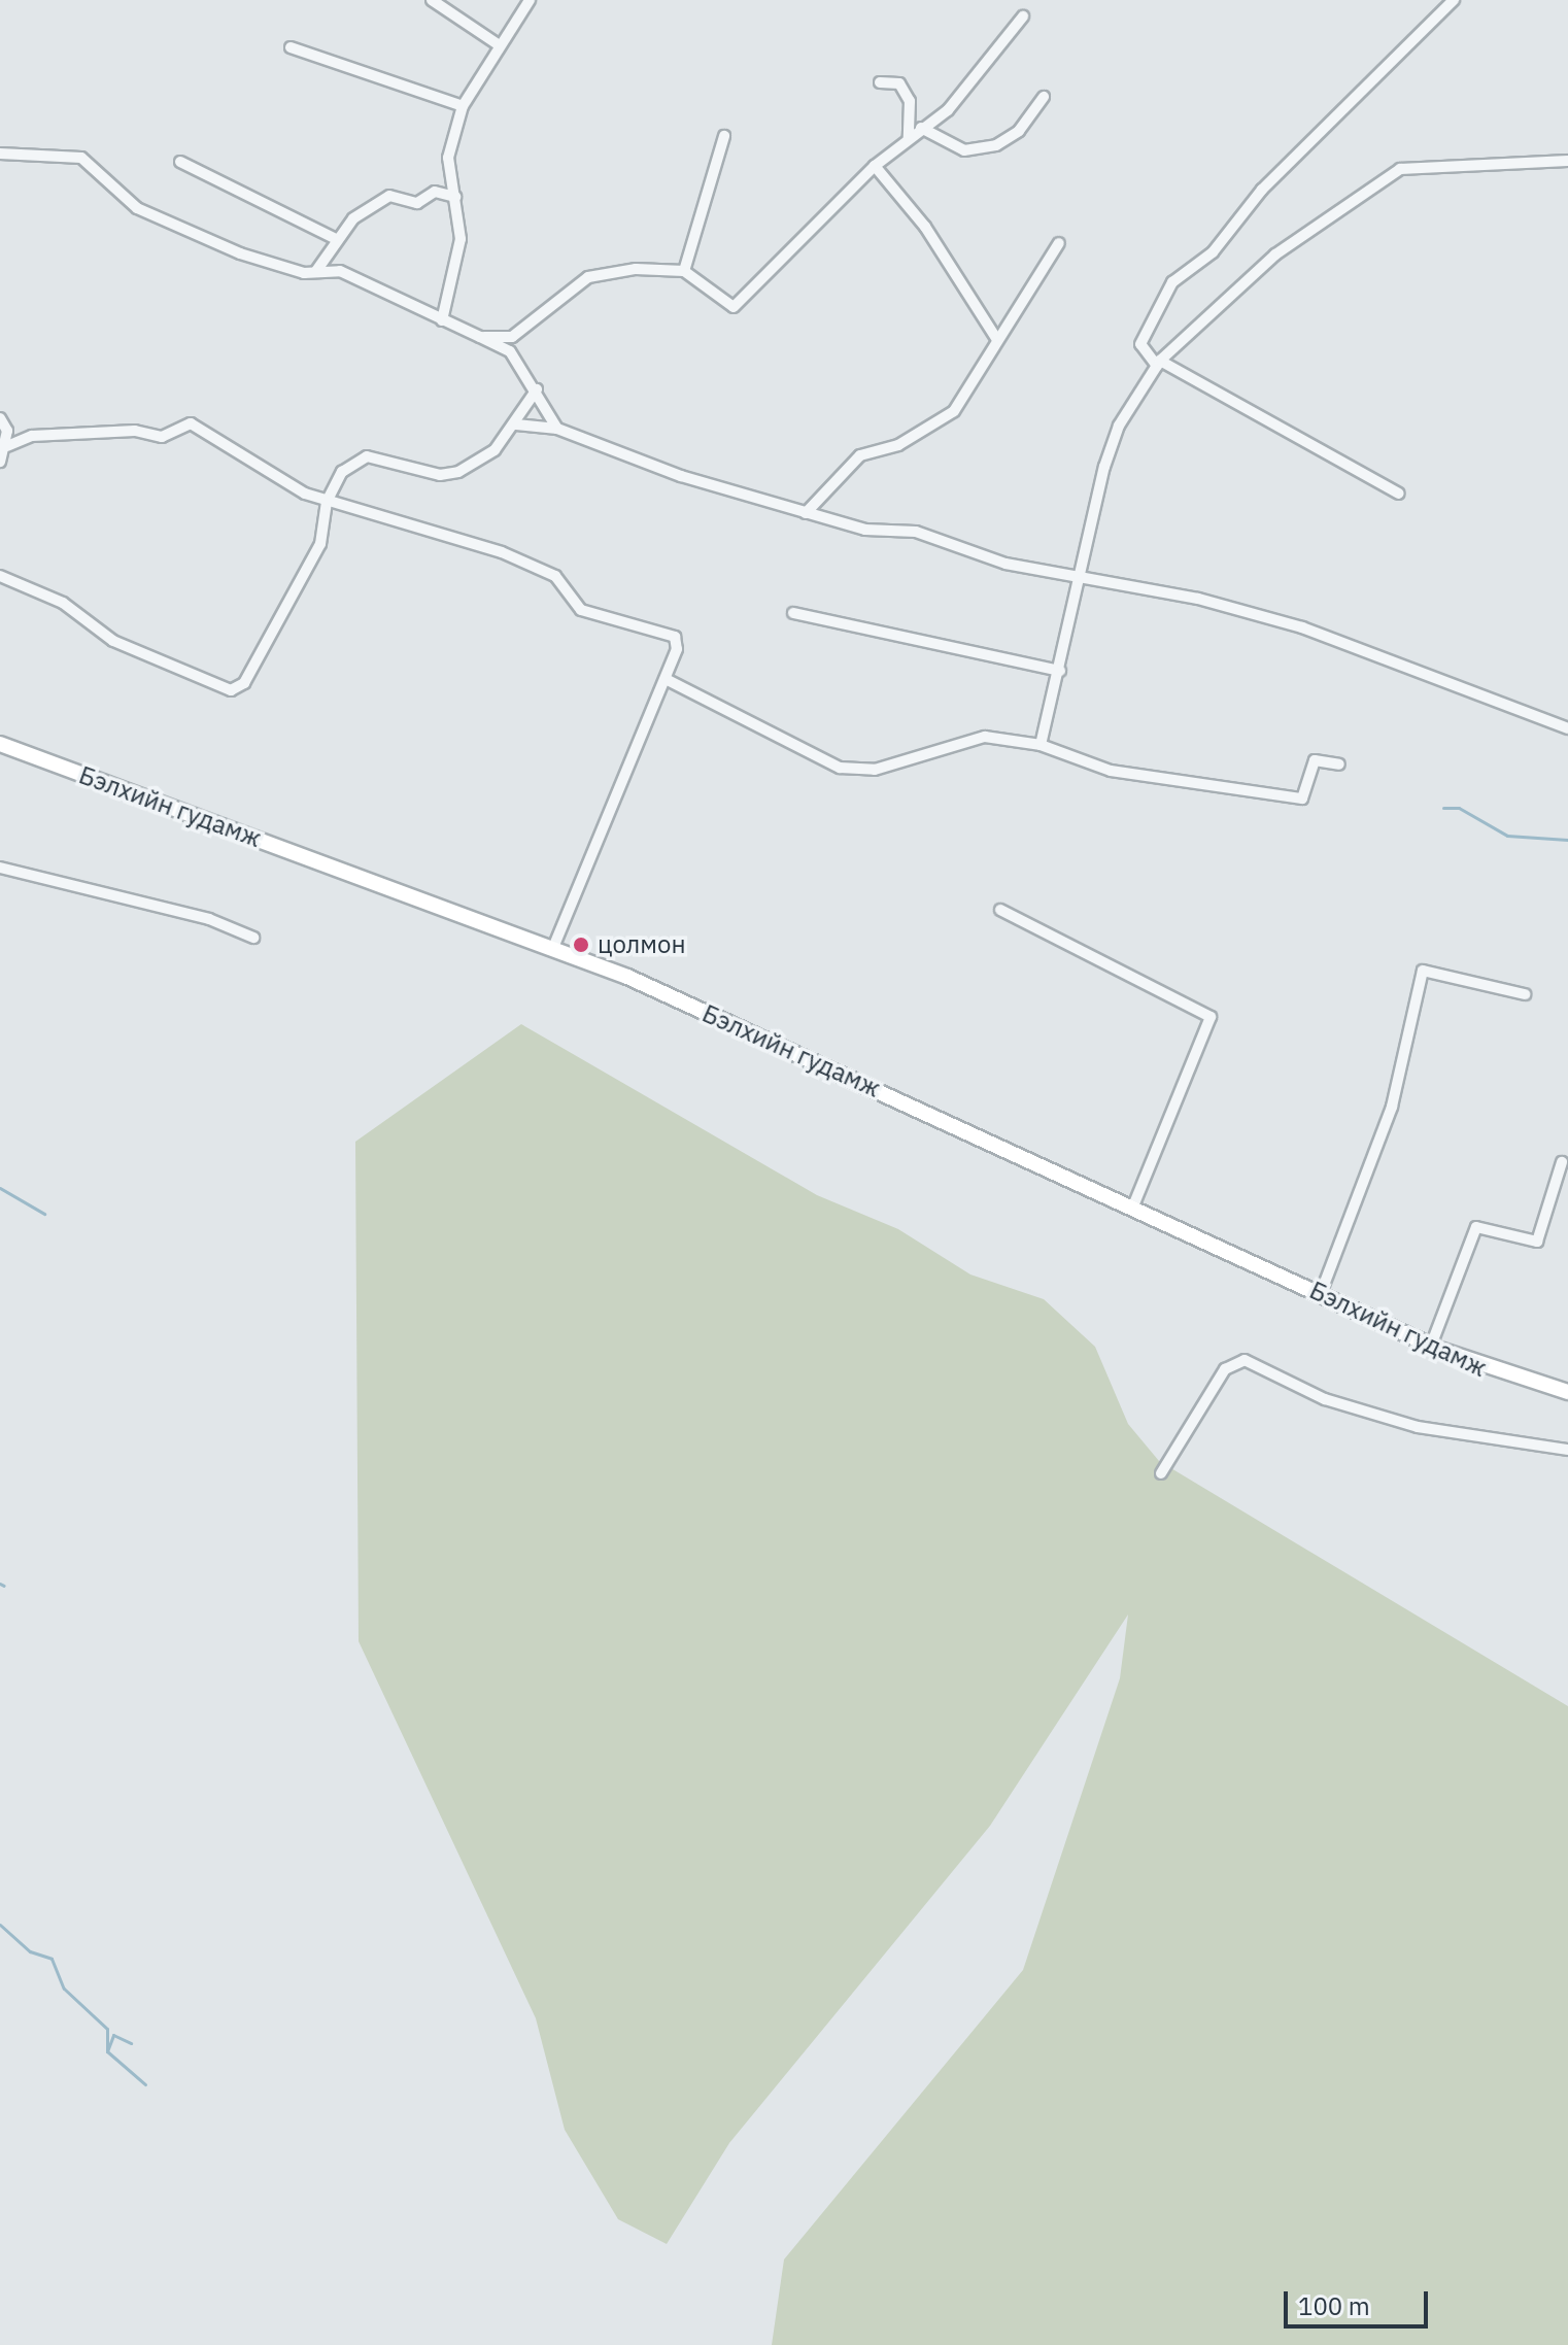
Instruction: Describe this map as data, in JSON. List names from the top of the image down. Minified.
{"streets":{"main road":["Бэлхийн гудамж"]},"places":["цолмон"],"scale_bar":"100 m"}
